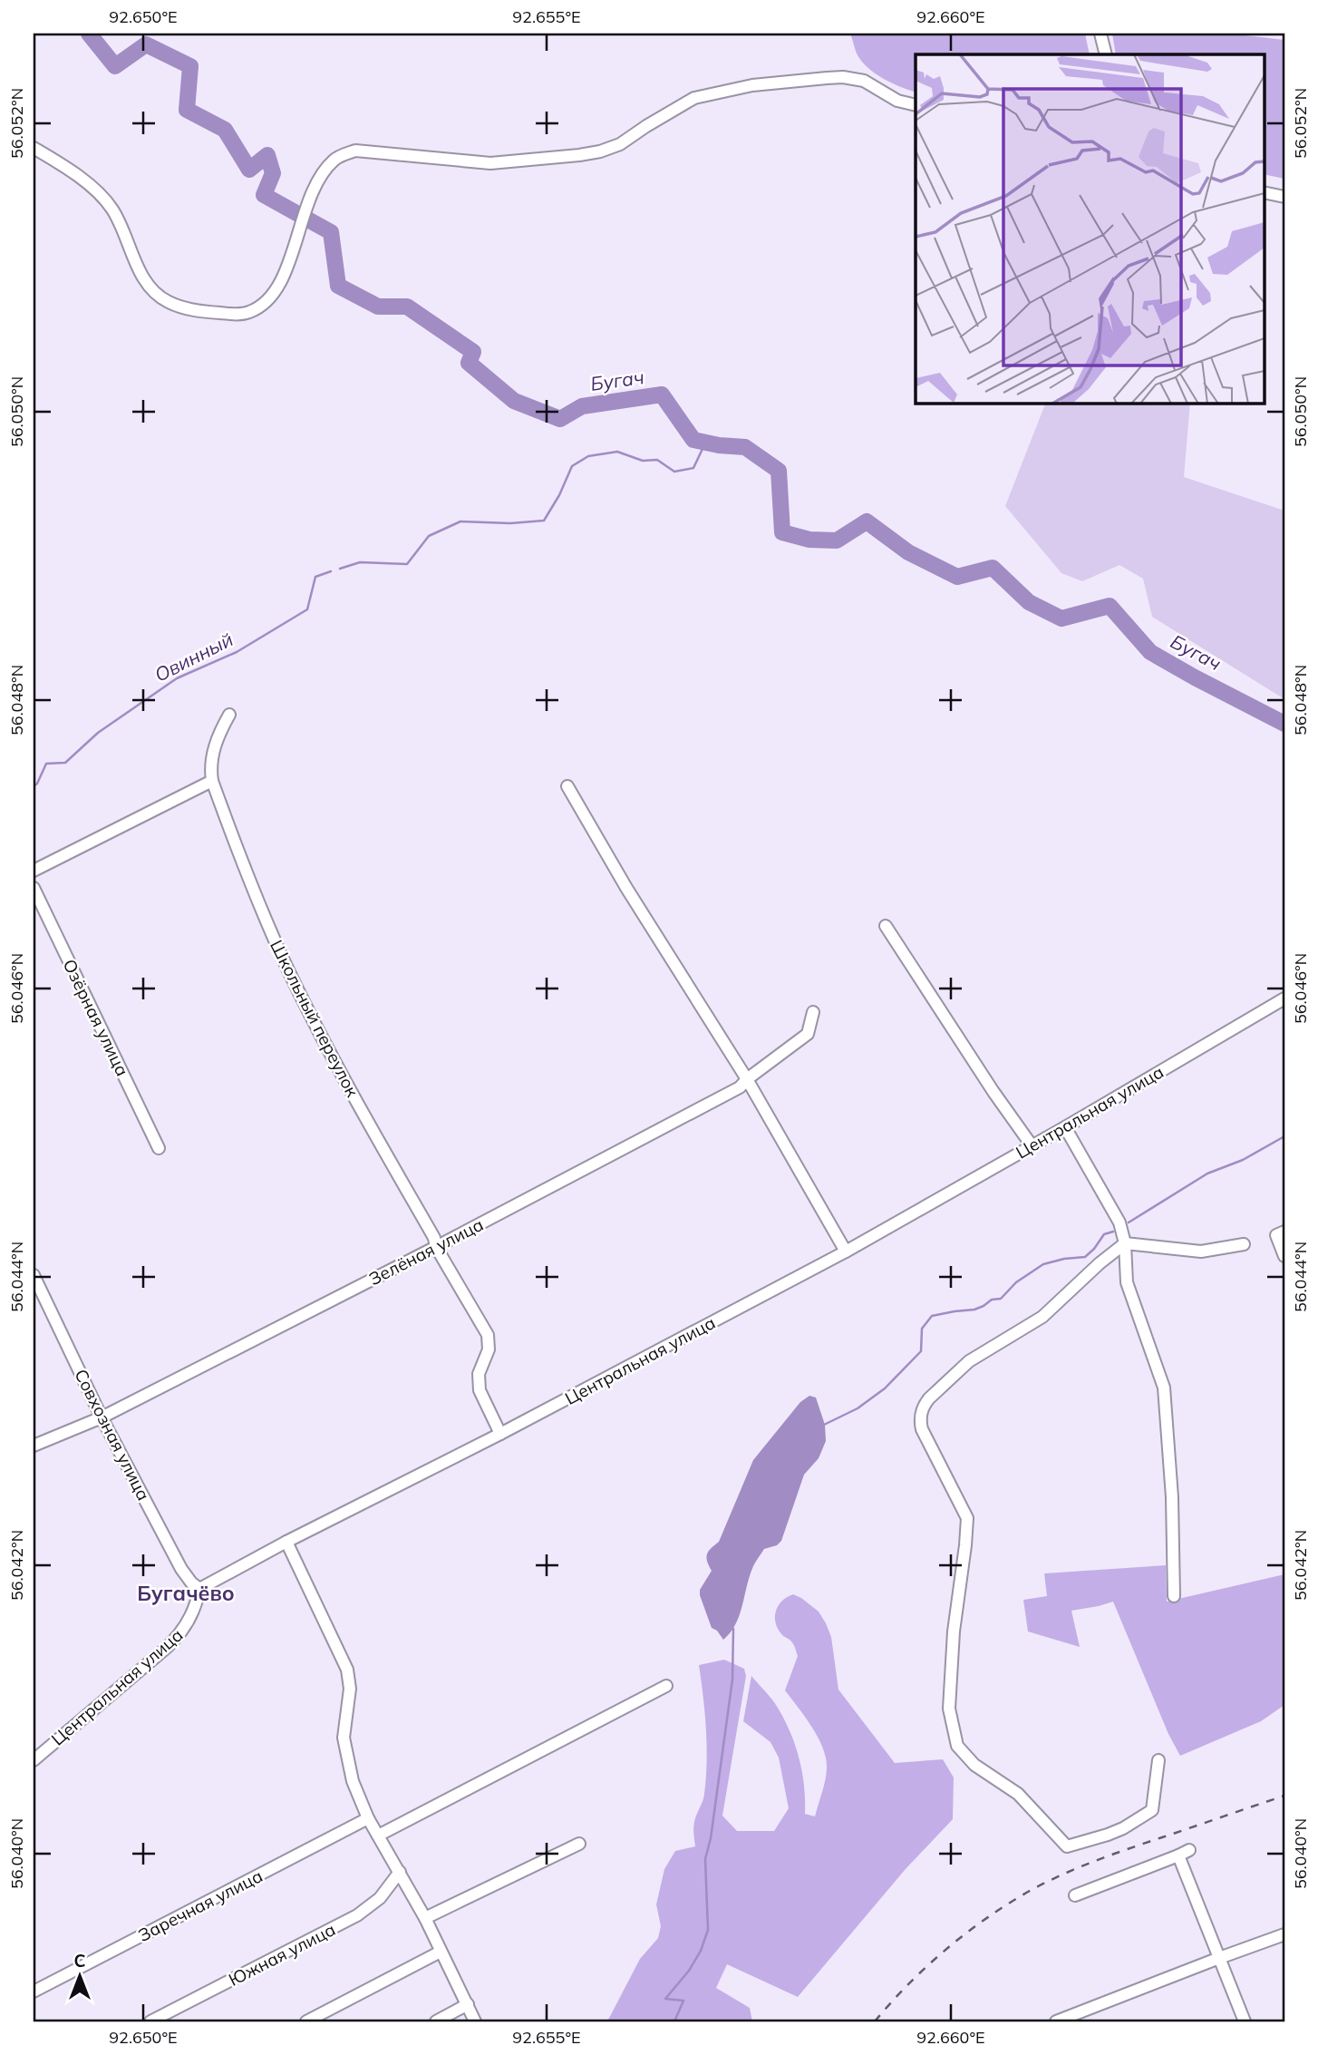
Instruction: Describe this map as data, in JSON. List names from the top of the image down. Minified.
{"streets":{"street":["Озёрная улица","Школьный переулок","Центральная улица","Зелёная улица","Совхозная улица","Заречная улица","Южная улица"]},"crossings":[["Школьный переулок","Центральная улица"],["Школьный переулок","Зелёная улица"],["Центральная улица","Совхозная улица"],["Зелёная улица","Совхозная улица"]],"districts":["Бугачёво"],"water":["Бугач","Овинный"],"north":"top","coordinates":["92.650°E","92.655°E","92.660°E","56.052°N","56.050°N","56.048°N","56.046°N","56.044°N","56.042°N","56.040°N"]}
